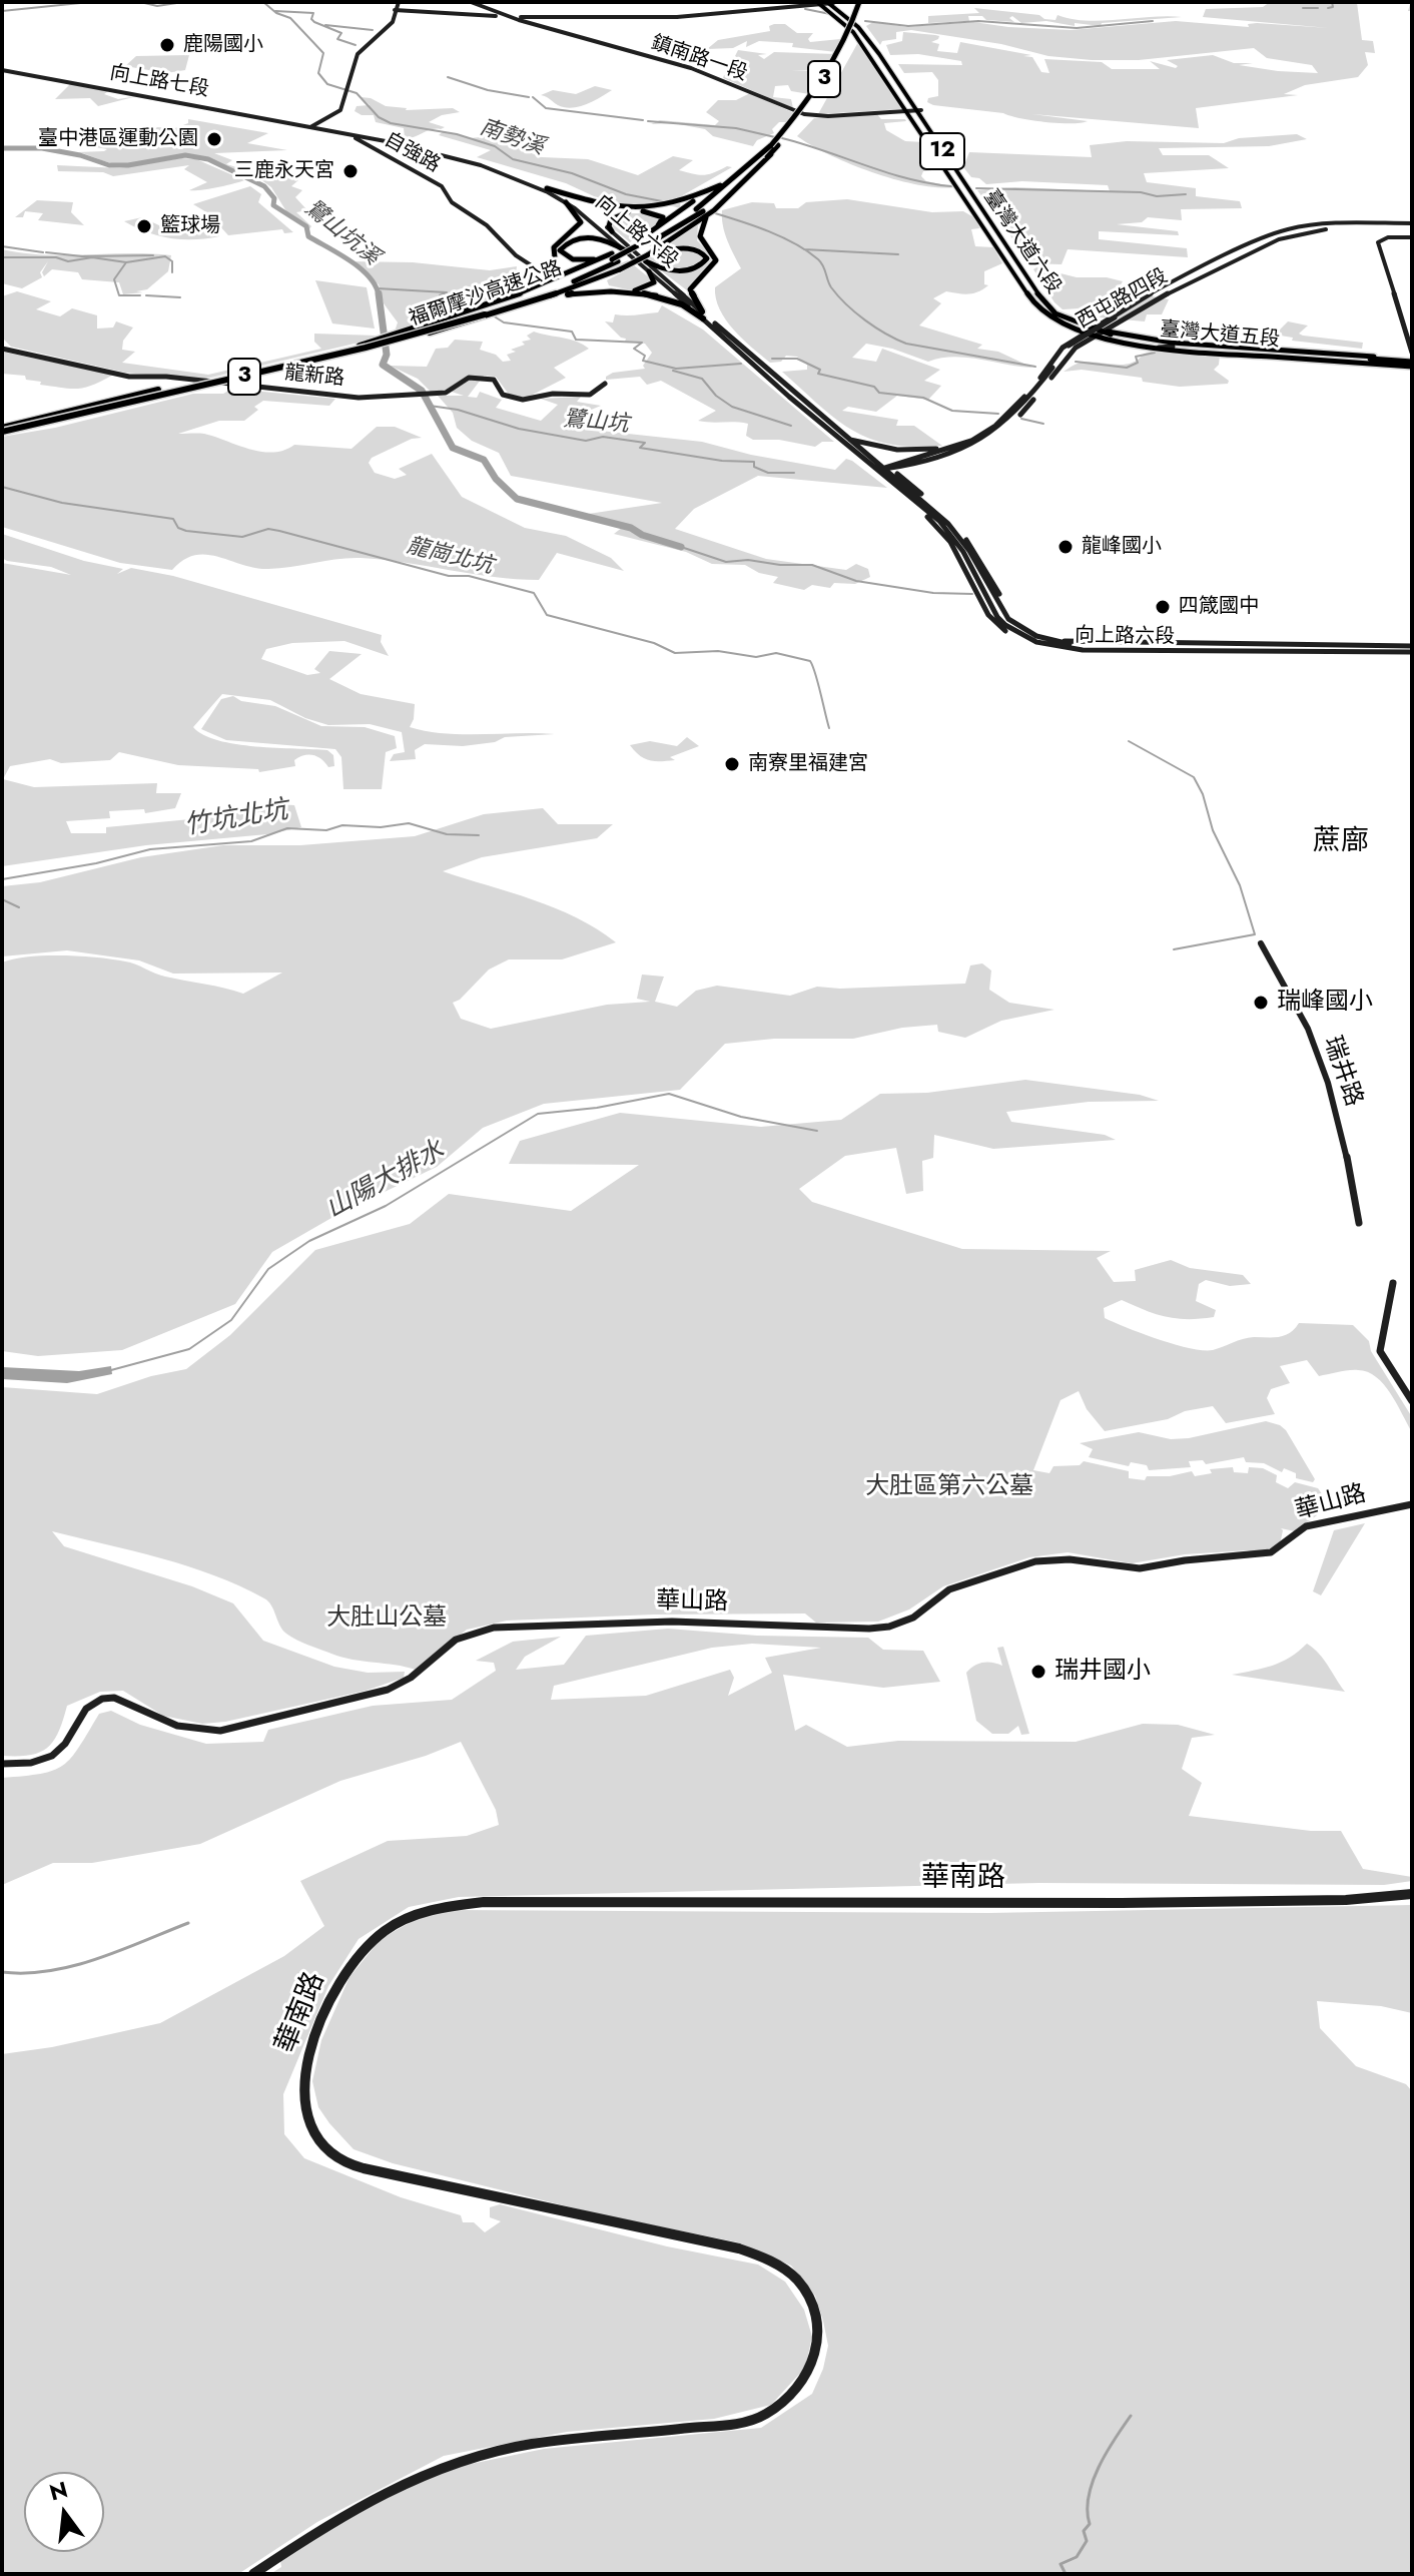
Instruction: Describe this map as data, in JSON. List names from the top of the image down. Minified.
{"streets":{"highway":["3","福爾摩沙高速公路"],"main road":["12","臺灣大道六段","臺灣大道五段"],"street":["鎮南路一段","向上路七段","自強路","向上路六段","西屯路四段","龍新路","瑞井路","華山路","華南路"]},"crossings":[["鎮南路一段","臺灣大道六段"],["3","福爾摩沙高速公路"],["向上路七段","向上路六段"],["自強路","向上路六段"],["向上路六段","西屯路四段"],["臺灣大道六段","臺灣大道五段"],["西屯路四段","臺灣大道五段"]],"districts":["蔗廍"],"water":["南勢溪","鷺山坑溪","鷺山坑","龍崗北坑","竹坑北坑","山陽大排水"],"parks":["大肚區第六公墓","大肚山公墓"],"places":["鹿陽國小","臺中港區運動公園","三鹿永天宮","籃球場","龍峰國小","四箴國中","南寮里福建宮","瑞峰國小","瑞井國小"],"north":"top"}
